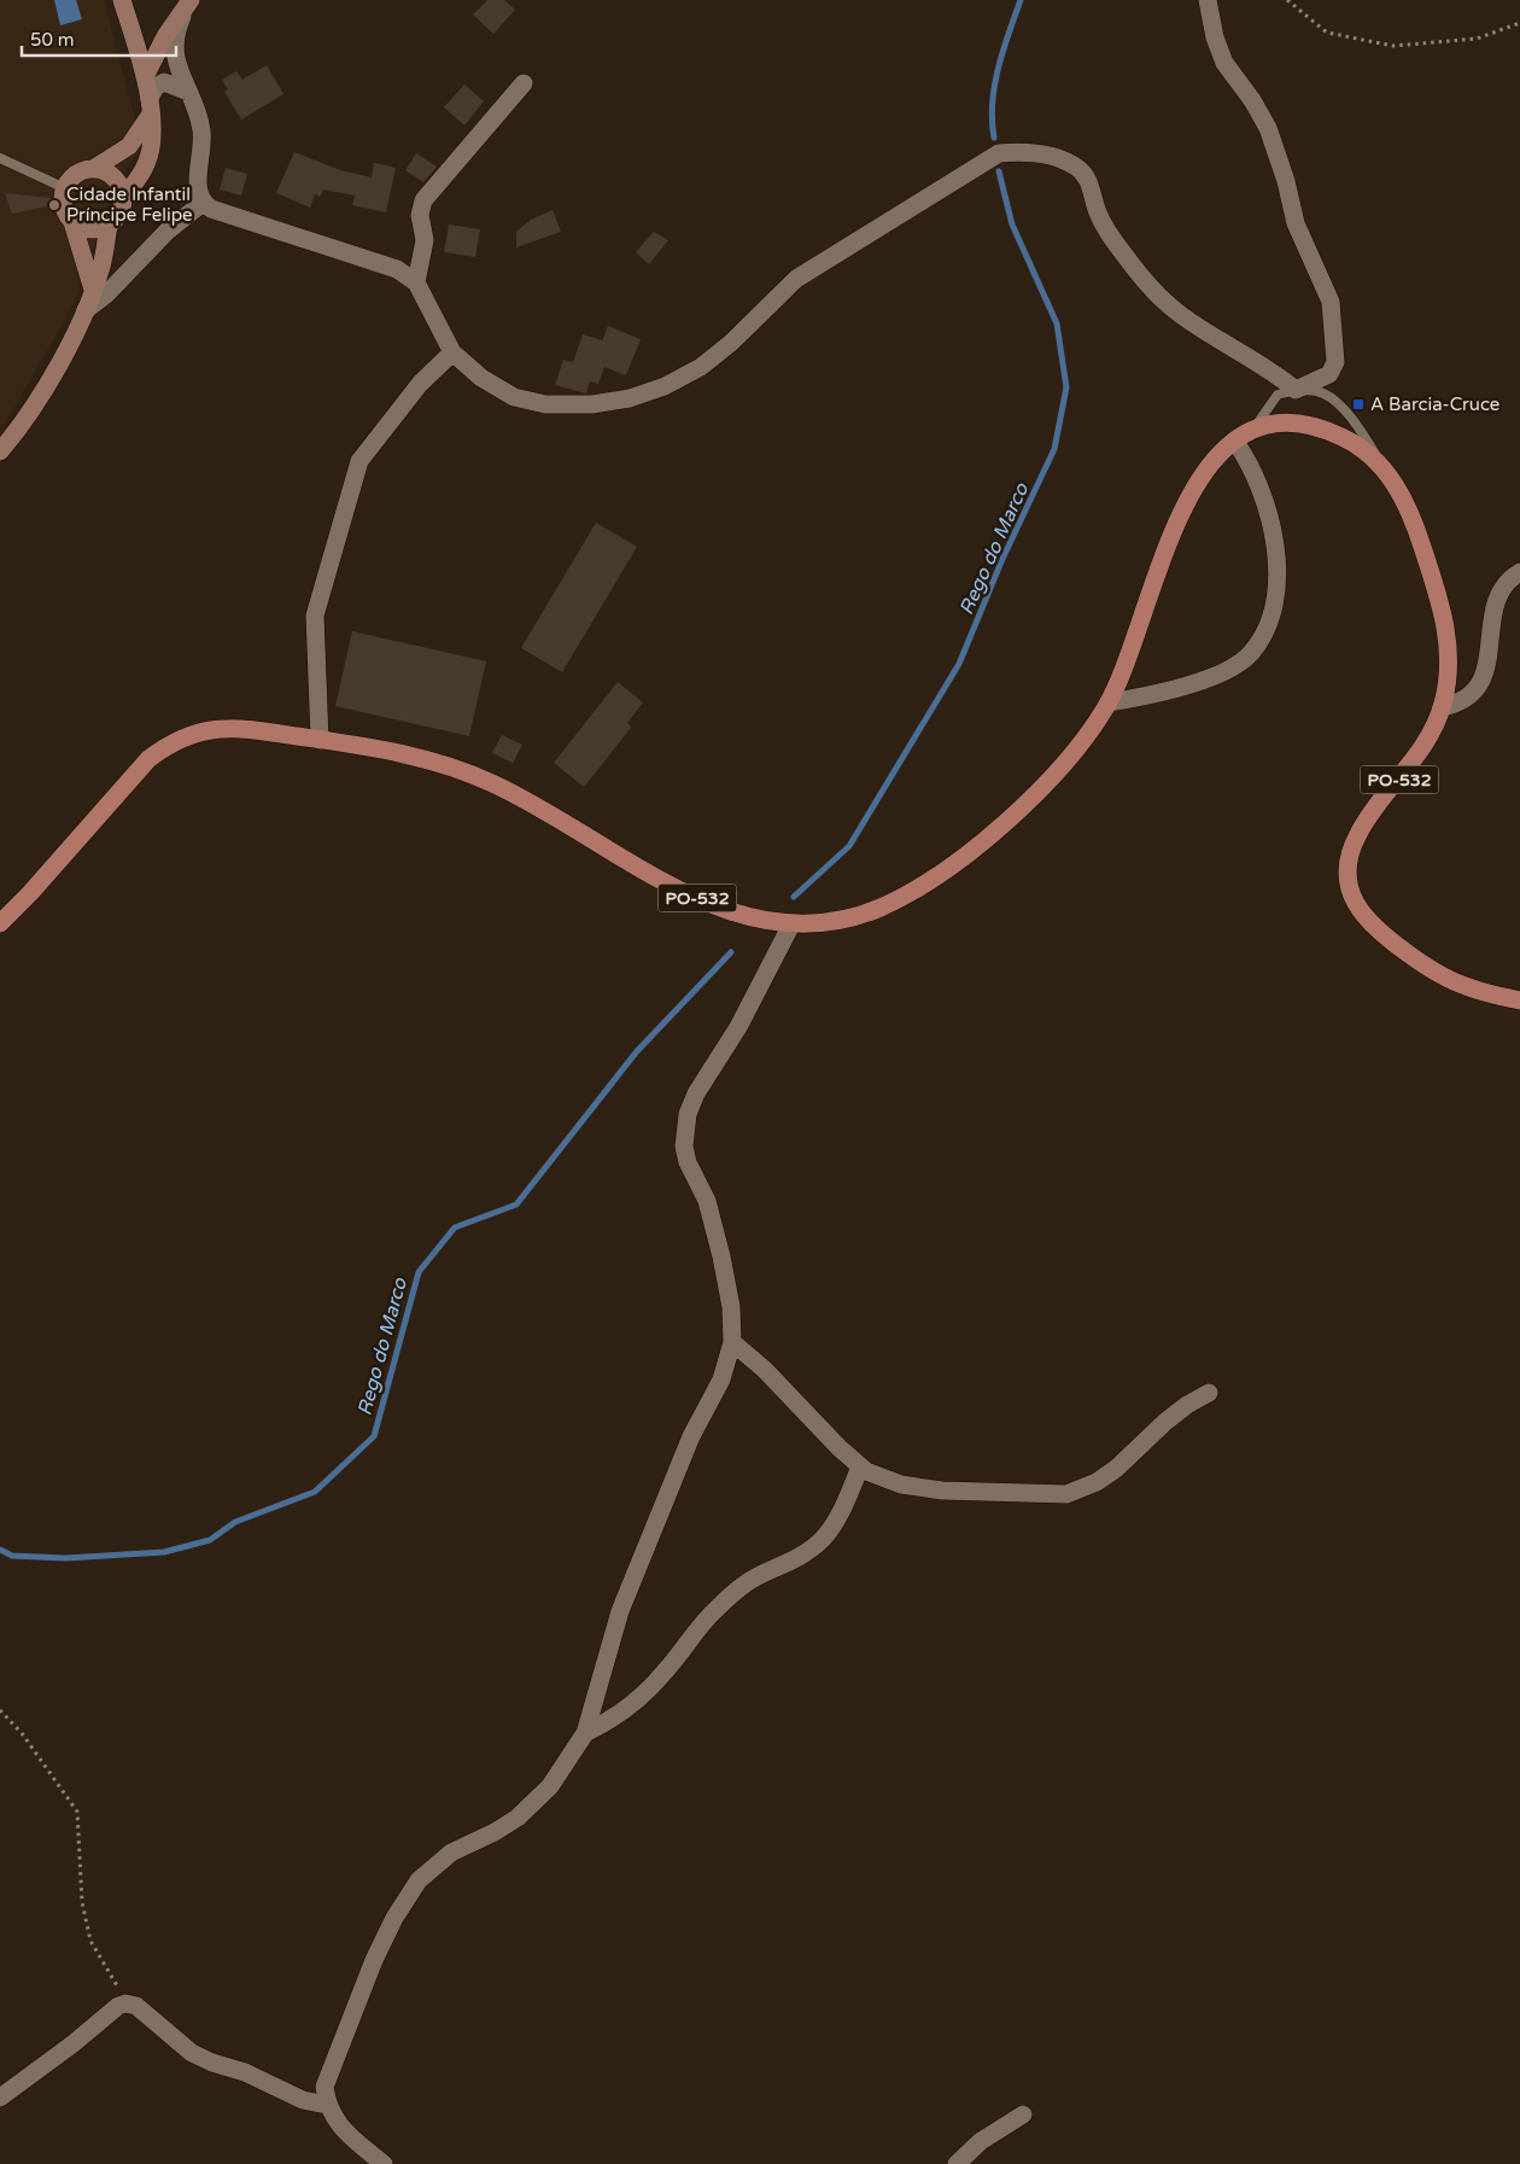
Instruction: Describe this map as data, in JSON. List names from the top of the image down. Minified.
{"streets":{"main road":["PO-532"]},"water":["Rego do Marco"],"places":{"other":["Cidade Infantil Príncipe Felipe"],"transit":["A Barcia-Cruce"]},"scale_bar":"50 m"}
